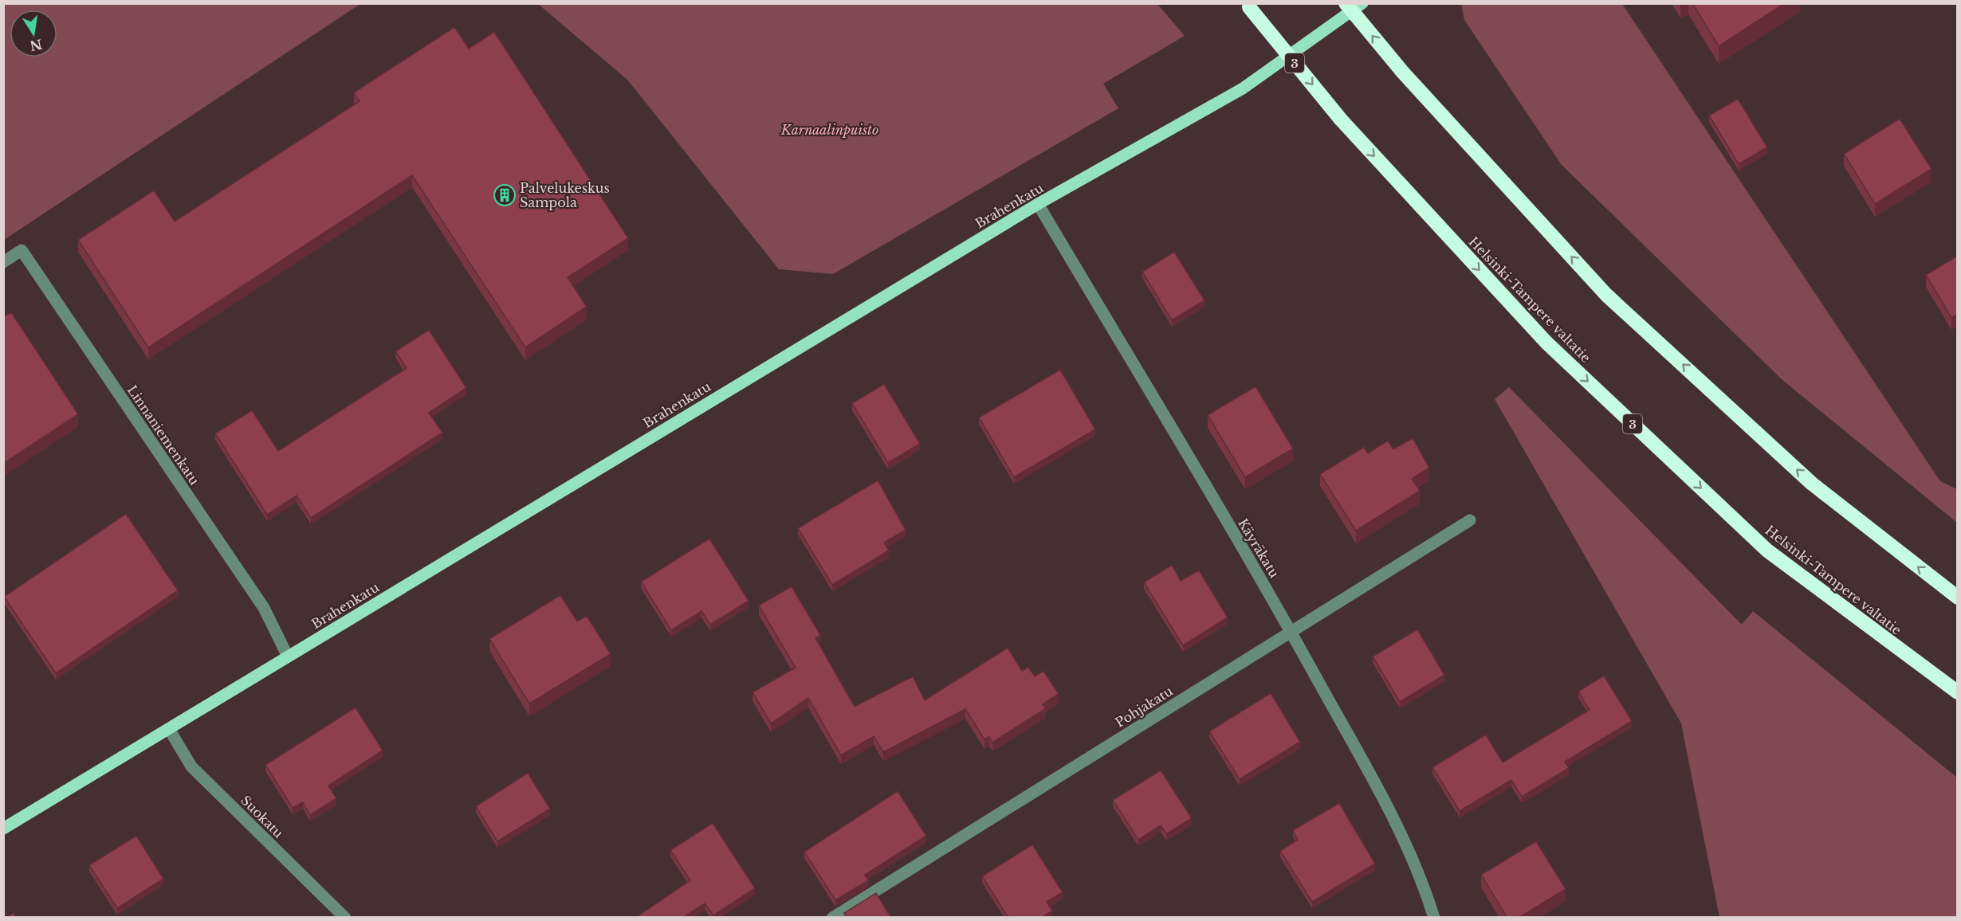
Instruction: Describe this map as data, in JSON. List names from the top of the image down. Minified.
{"streets":{"highway":["3","Helsinki-Tampere valtatie"],"main road":["Brahenkatu"],"street":["Linnaniemenkatu","Käyräkatu","Pohjakatu","Suokatu"]},"crossings":[["Brahenkatu","Linnaniemenkatu"],["Brahenkatu","Käyräkatu"],["Brahenkatu","Suokatu"],["Käyräkatu","Pohjakatu"]],"parks":["Karnaalinpuisto"],"places":{"building":["Palvelukeskus Sampola"]},"north":"bottom"}
